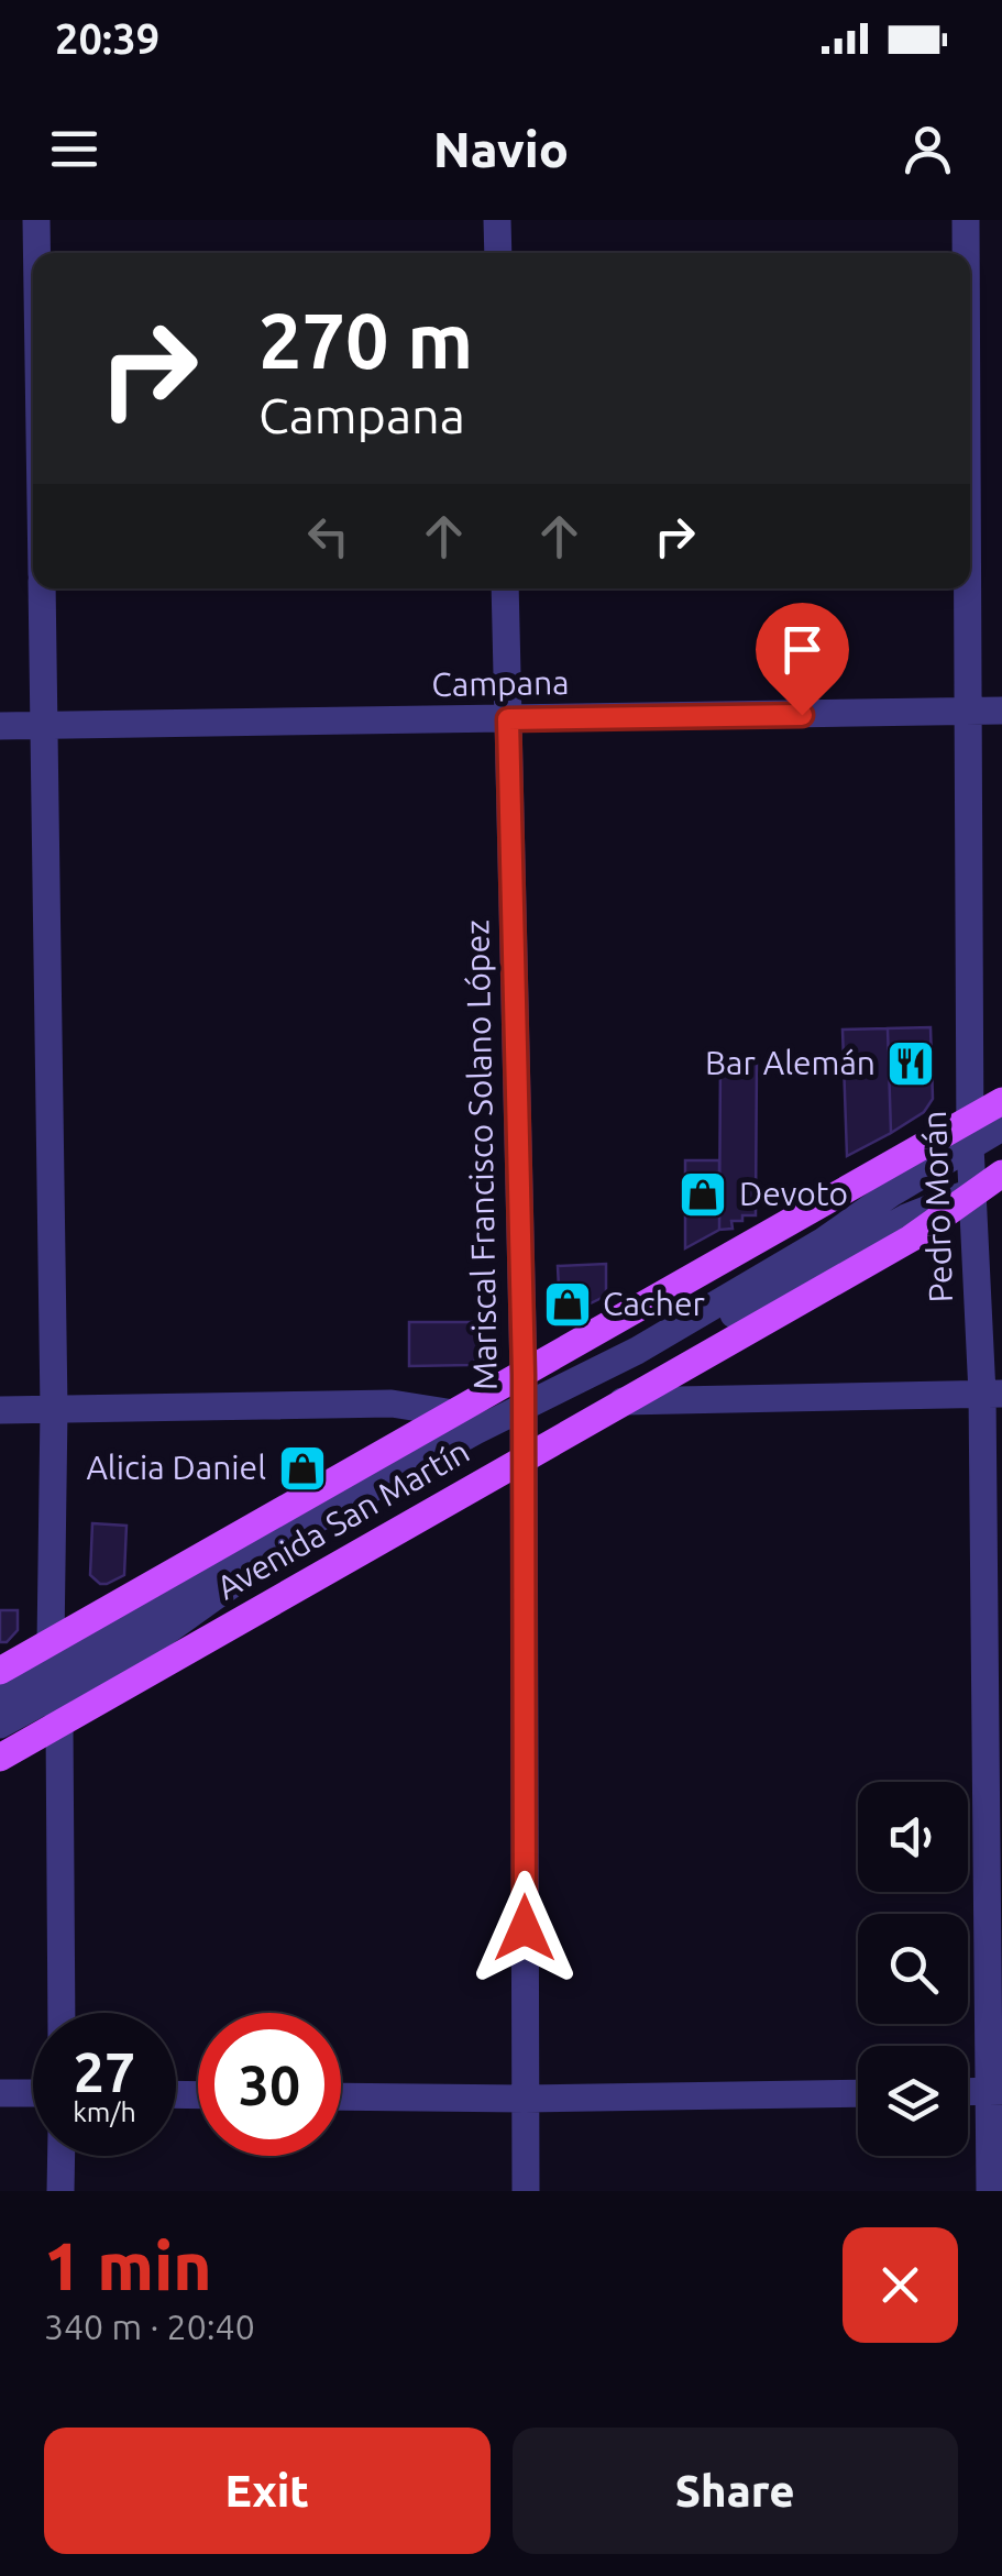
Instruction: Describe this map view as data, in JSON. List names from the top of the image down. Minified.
{"streets":{"main road":["Avenida San Martín"],"street":["Campana","Mariscal Francisco Solano López","Pedro Morán"]},"crossings":[["Campana","Mariscal Francisco Solano López"],["Campana","Pedro Morán"],["Mariscal Francisco Solano López","Avenida San Martín"],["Pedro Morán","Avenida San Martín"]],"places":{"restaurant":["Bar Alemán"],"shop":["Devoto","Cacher","Alicia Daniel"]},"page":{"status":"20:39","header":"Navio","turn":["270 m","Campana"],"speed":"27 km/h","limit":"30","heading":["1 min","340 m · 20:40"],"buttons":["Exit","Share"]}}
